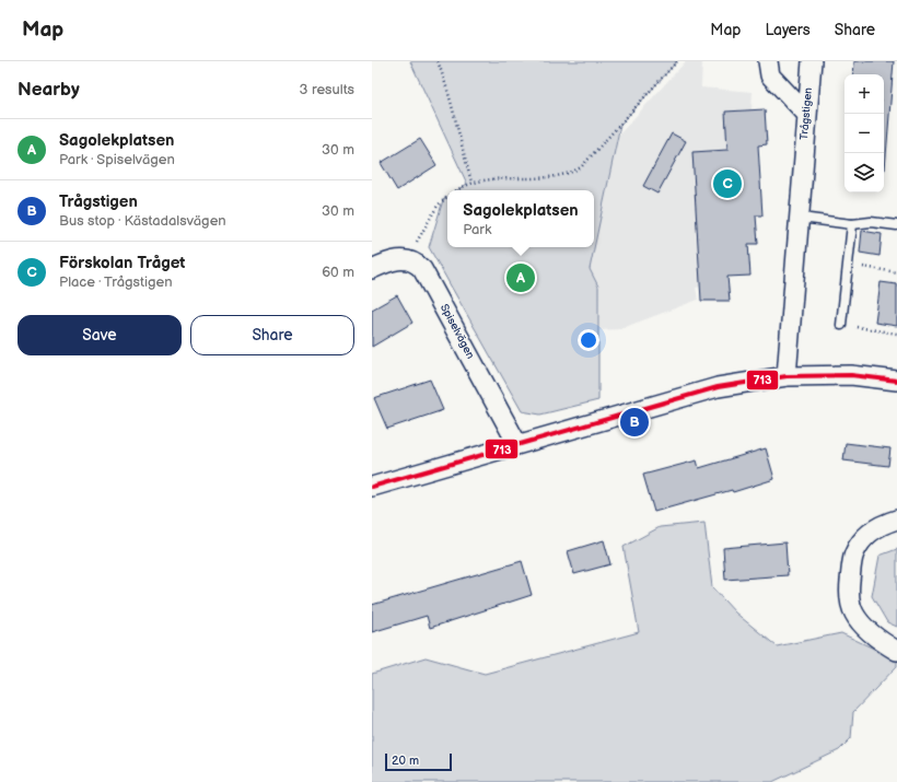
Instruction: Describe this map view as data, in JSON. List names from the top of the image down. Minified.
{"streets":{"street":["Trågstigen","Spiselvägen"]},"lines":["transit line 713"],"scale_bar":"20 m","page":{"header":"Map","nav":["Map","Layers","Share"],"heading":["Nearby","3 results"],"map_buttons":["+","−"],"list":[{"mark":"A","name":"Sagolekplatsen","note":"Park · Spiselvägen","value":"30 m"},{"mark":"B","name":"Trågstigen","note":"Bus stop · Kästadalsvägen","value":"30 m"},{"mark":"C","name":"Förskolan Tråget","note":"Place · Trågstigen","value":"60 m"}],"pins":["C","A","B"],"popup":["Sagolekplatsen","Park"],"buttons":["Save","Share"],"scale":"20 m"}}
